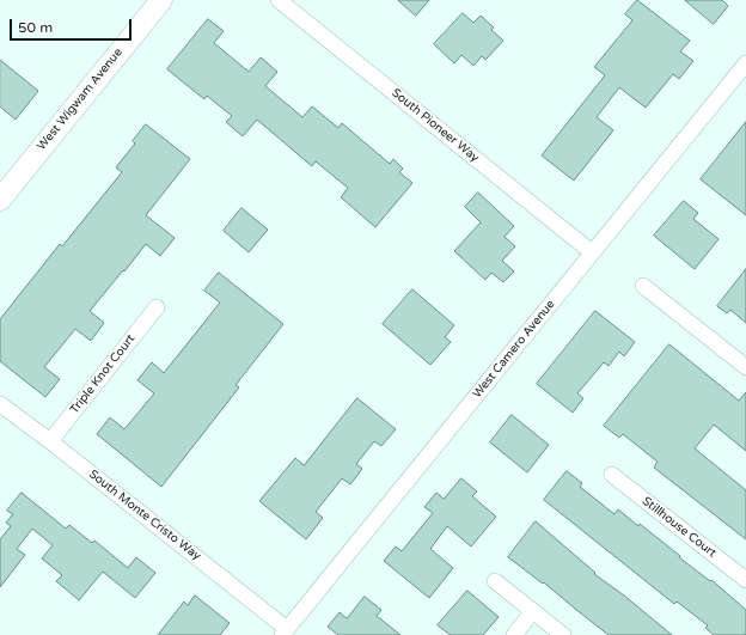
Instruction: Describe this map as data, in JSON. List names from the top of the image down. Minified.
{"streets":{"street":["West Wigwam Avenue","South Pioneer Way","West Camero Avenue","Triple Knot Court","South Monte Cristo Way","Stillhouse Court"]},"crossings":[["South Pioneer Way","West Camero Avenue"],["West Camero Avenue","South Monte Cristo Way"],["Triple Knot Court","South Monte Cristo Way"]],"scale_bar":"50 m"}
